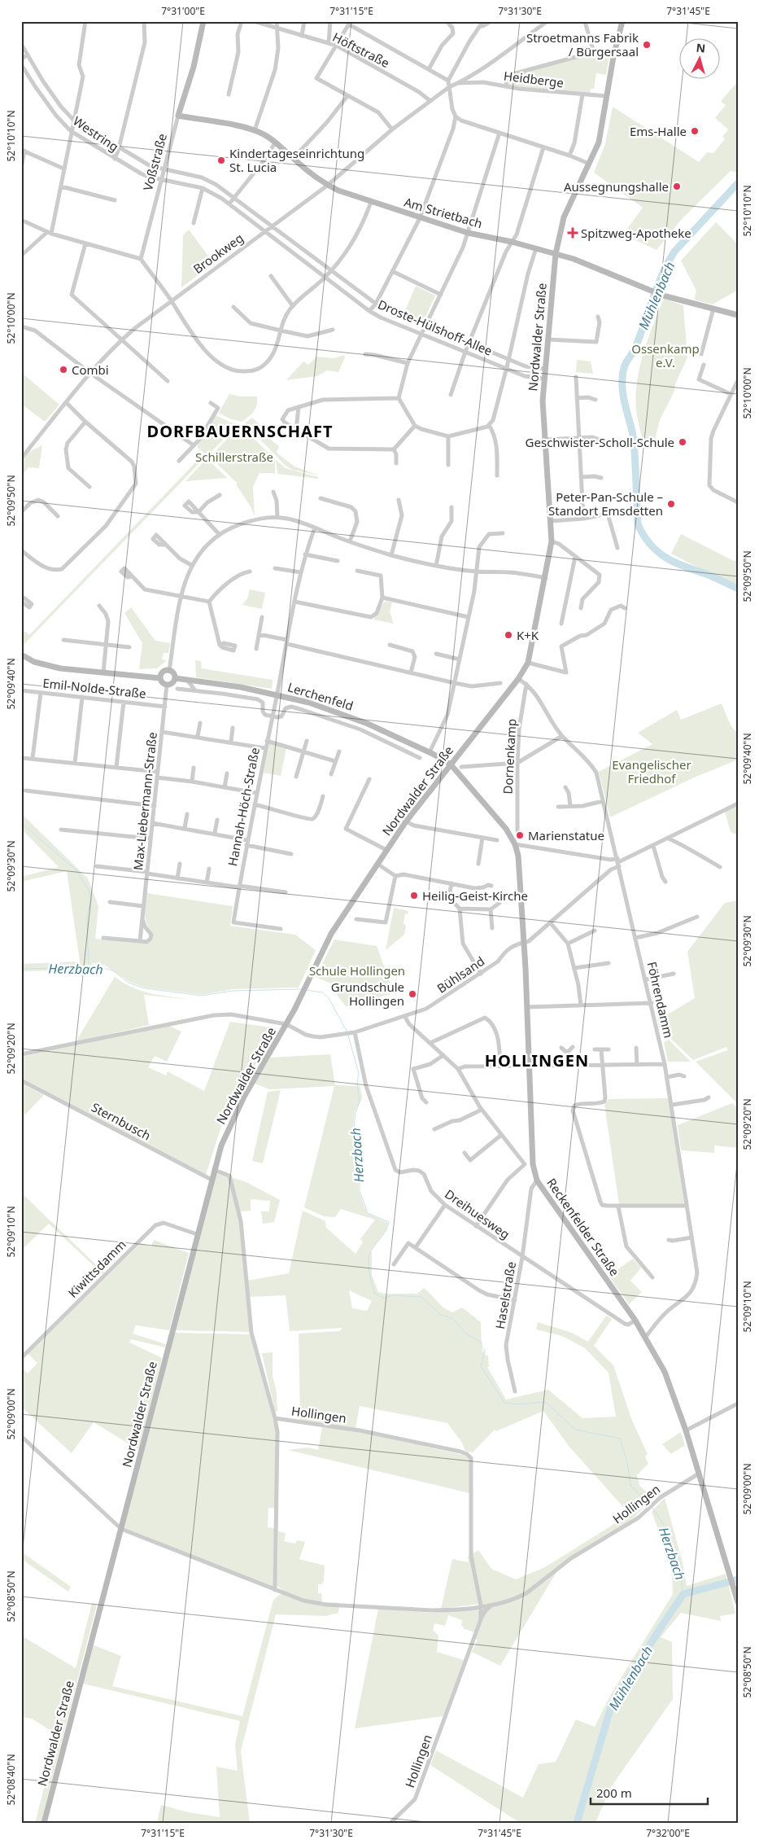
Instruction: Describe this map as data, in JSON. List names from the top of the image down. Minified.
{"streets":{"street":["Höftstraße","Heidberge","Westring","Voßstraße","Am Strietbach","Brookweg","Droste-Hülshoff-Allee","Nordwalder Straße","Emil-Nolde-Straße","Lerchenfeld","Dornenkamp","Max-Liebermann-Straße","Hannah-Höch-Straße","Bühlsand","Föhrendamm","Sternbusch","Dreihuesweg","Reckenfelder Straße","Kiwittsdamm","Haselstraße","Hollingen"]},"crossings":[["Höftstraße","Brookweg"],["Heidberge","Brookweg"],["Heidberge","Nordwalder Straße"],["Westring","Voßstraße"],["Westring","Droste-Hülshoff-Allee"],["Voßstraße","Am Strietbach"],["Voßstraße","Droste-Hülshoff-Allee"],["Am Strietbach","Brookweg"],["Am Strietbach","Nordwalder Straße"],["Brookweg","Droste-Hülshoff-Allee"],["Droste-Hülshoff-Allee","Nordwalder Straße"],["Nordwalder Straße","Lerchenfeld"],["Nordwalder Straße","Bühlsand"],["Nordwalder Straße","Föhrendamm"],["Nordwalder Straße","Sternbusch"],["Nordwalder Straße","Reckenfelder Straße"],["Nordwalder Straße","Kiwittsdamm"],["Nordwalder Straße","Hollingen"],["Emil-Nolde-Straße","Max-Liebermann-Straße"],["Lerchenfeld","Max-Liebermann-Straße"],["Lerchenfeld","Hannah-Höch-Straße"],["Lerchenfeld","Reckenfelder Straße"],["Dornenkamp","Föhrendamm"],["Bühlsand","Föhrendamm"],["Bühlsand","Dreihuesweg"],["Bühlsand","Reckenfelder Straße"],["Föhrendamm","Reckenfelder Straße"],["Dreihuesweg","Reckenfelder Straße"],["Dreihuesweg","Haselstraße"],["Reckenfelder Straße","Haselstraße"],["Reckenfelder Straße","Hollingen"]],"districts":["DORFBAUERNSCHAFT","HOLLINGEN"],"water":["Mühlenbach","Herzbach"],"parks":["Ossenkamp e.V.","Schillerstraße","Evangelischer Friedhof","Schule Hollingen"],"places":{"other":["Stroetmanns Fabrik / Bürgersaal","Ems-Halle","Kindertageseinrichtung St. Lucia","Aussegnungshalle","Combi","Geschwister-Scholl-Schule","Peter-Pan-Schule – Standort Emsdetten","K+K","Marienstatue","Heilig-Geist-Kirche","Grundschule Hollingen"],"health":["Spitzweg-Apotheke"]},"scale_bar":"200 m","north":"top","coordinates":["7°31'00\"E","7°31'15\"E","7°31'30\"E","7°31'45\"E","52°10'10\"N","52°10'00\"N","52°09'50\"N","52°09'40\"N","52°09'30\"N","52°09'20\"N","52°09'10\"N","52°09'00\"N","52°08'50\"N","52°08'40\"N","7°32'00\"E"]}
